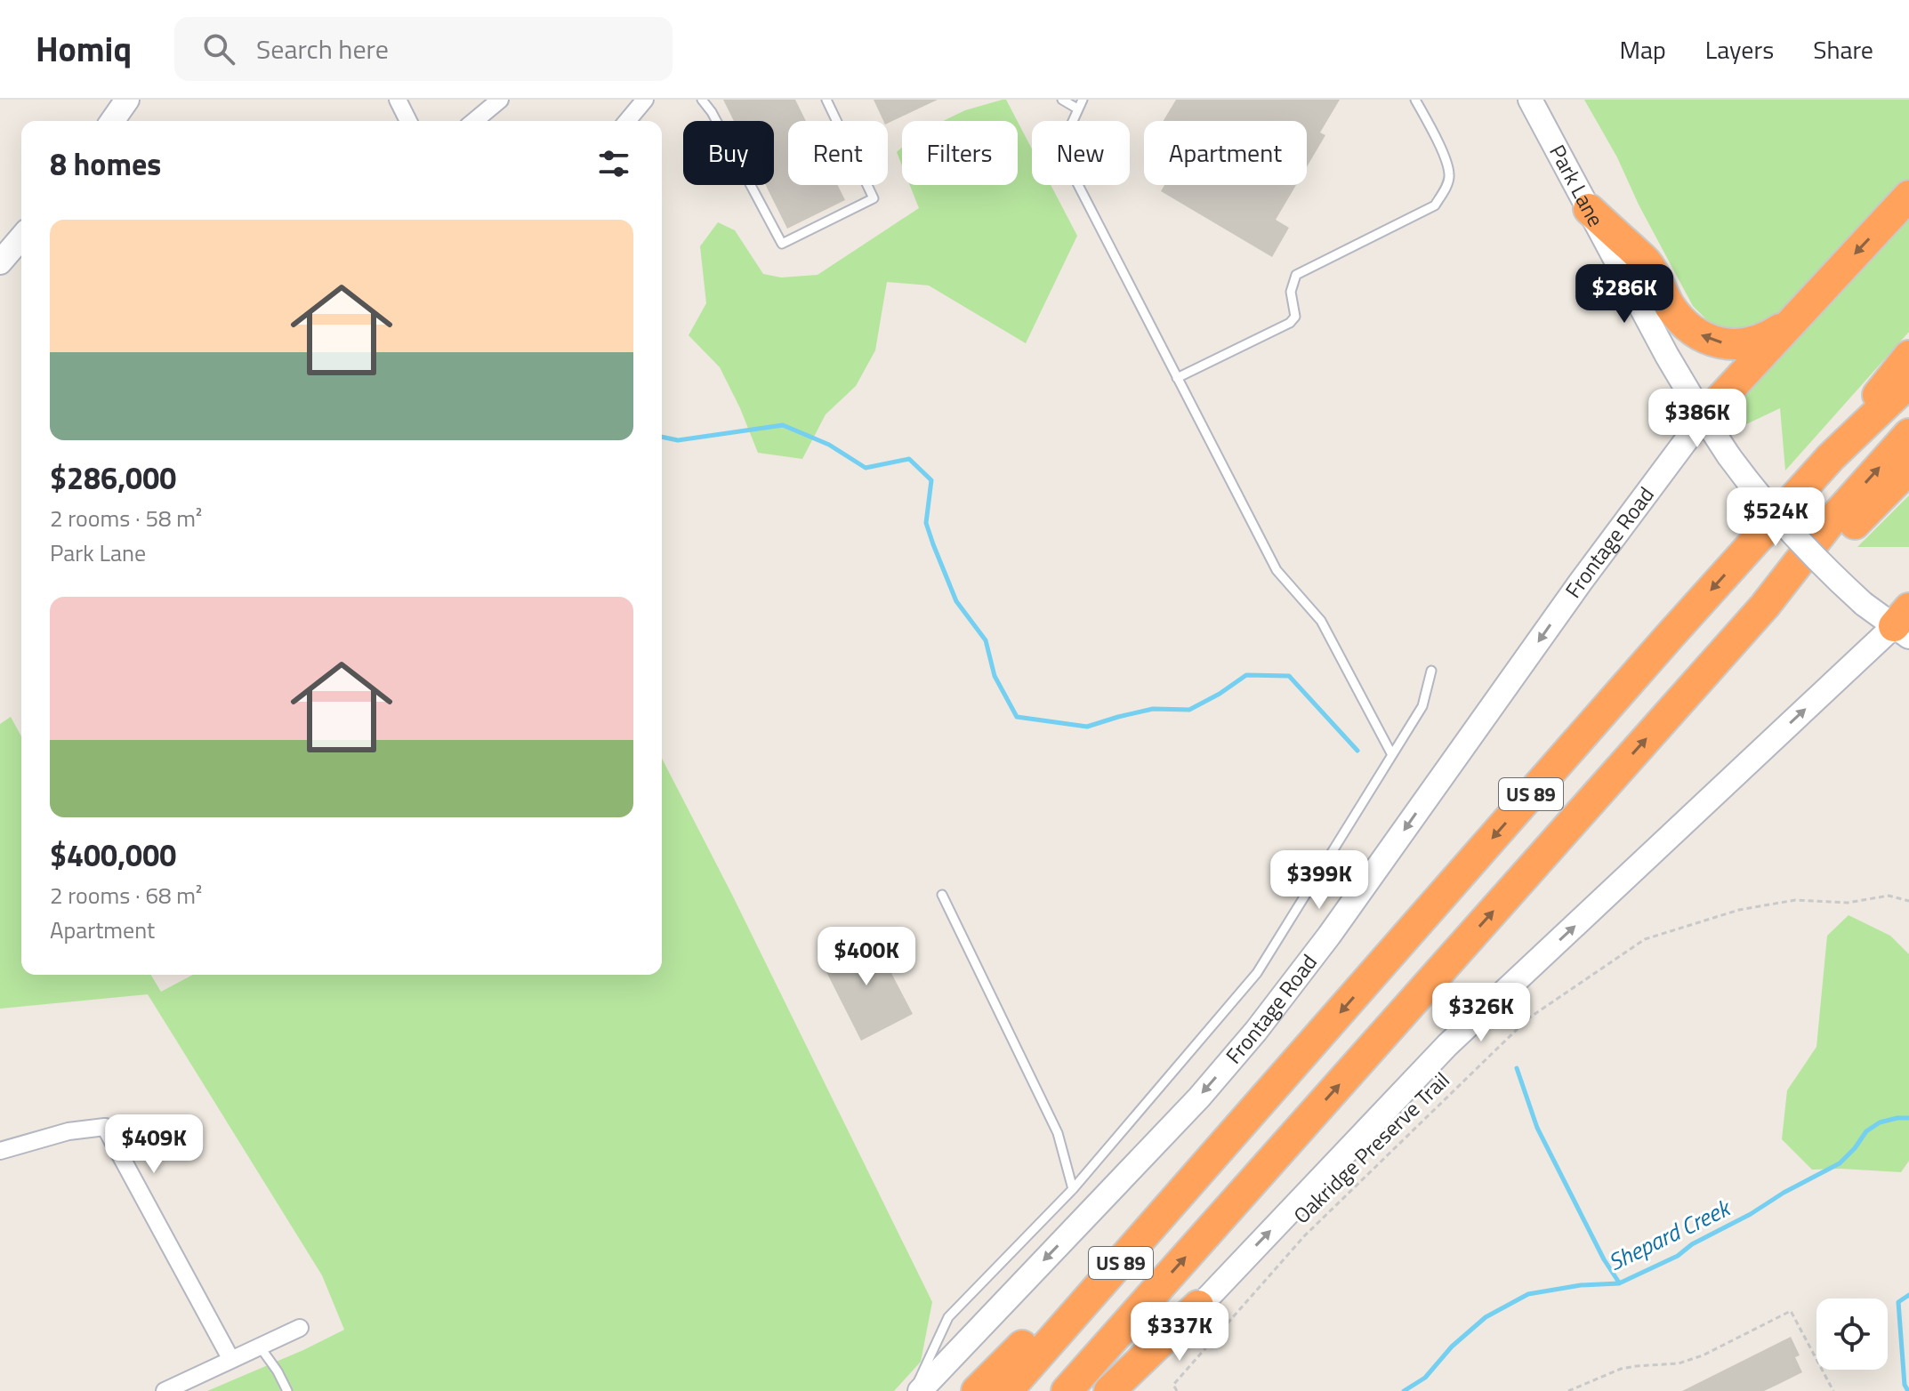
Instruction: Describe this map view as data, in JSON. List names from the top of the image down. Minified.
{"streets":{"highway":["US 89"],"main road":["Park Lane","Frontage Road"],"path":["Oakridge Preserve Trail"]},"crossings":[["Park Lane","Frontage Road"]],"water":["Shepard Creek"],"page":{"header":"Homiq","search":"Search here","nav":["Map","Layers","Share"],"chip":["Buy","Rent","Filters","New","Apartment"],"heading":"8 homes","list":[{"name":"$286,000","note":"2 rooms · 58 m² · Park Lane"},{"name":"$400,000","note":"2 rooms · 68 m² · Apartment"}],"price":["$286K","$386K","$524K","$399K","$400K","$326K","$409K","$337K"]}}
